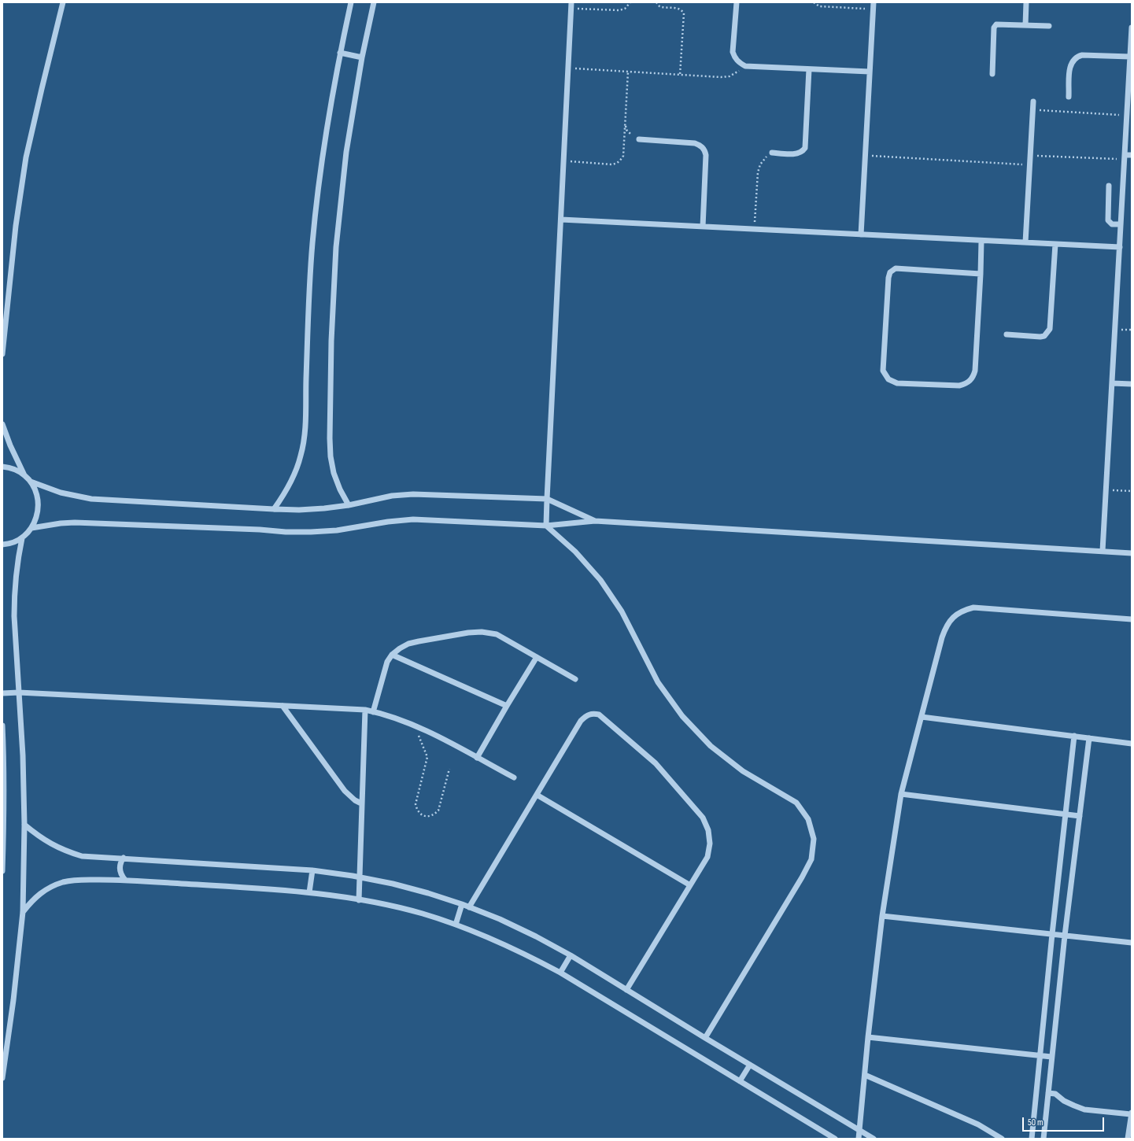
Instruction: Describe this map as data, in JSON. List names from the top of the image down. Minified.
{"scale_bar":"50 m"}
